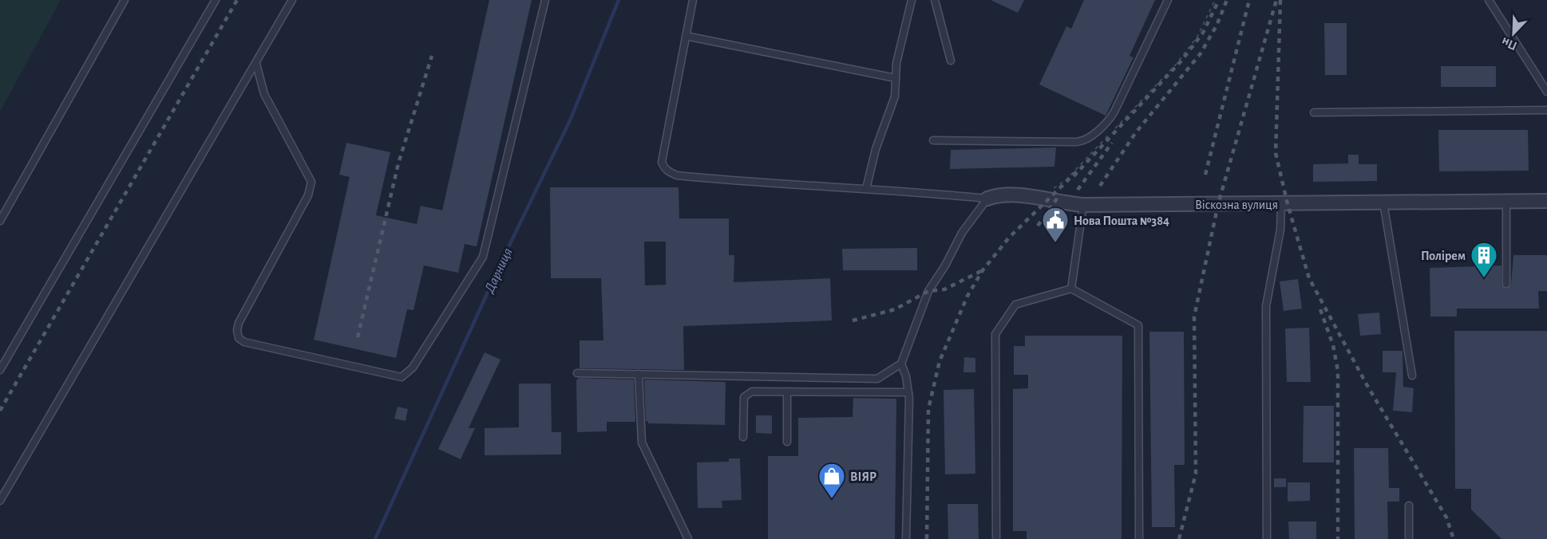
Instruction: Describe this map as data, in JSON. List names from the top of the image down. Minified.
{"streets":{"street":["Віскозна вулиця"]},"water":["Дарниця"],"places":{"public building":["Нова Пошта №384"],"building":["Полірем"],"shop":["ВІЯР"]},"north":"bottom left"}
